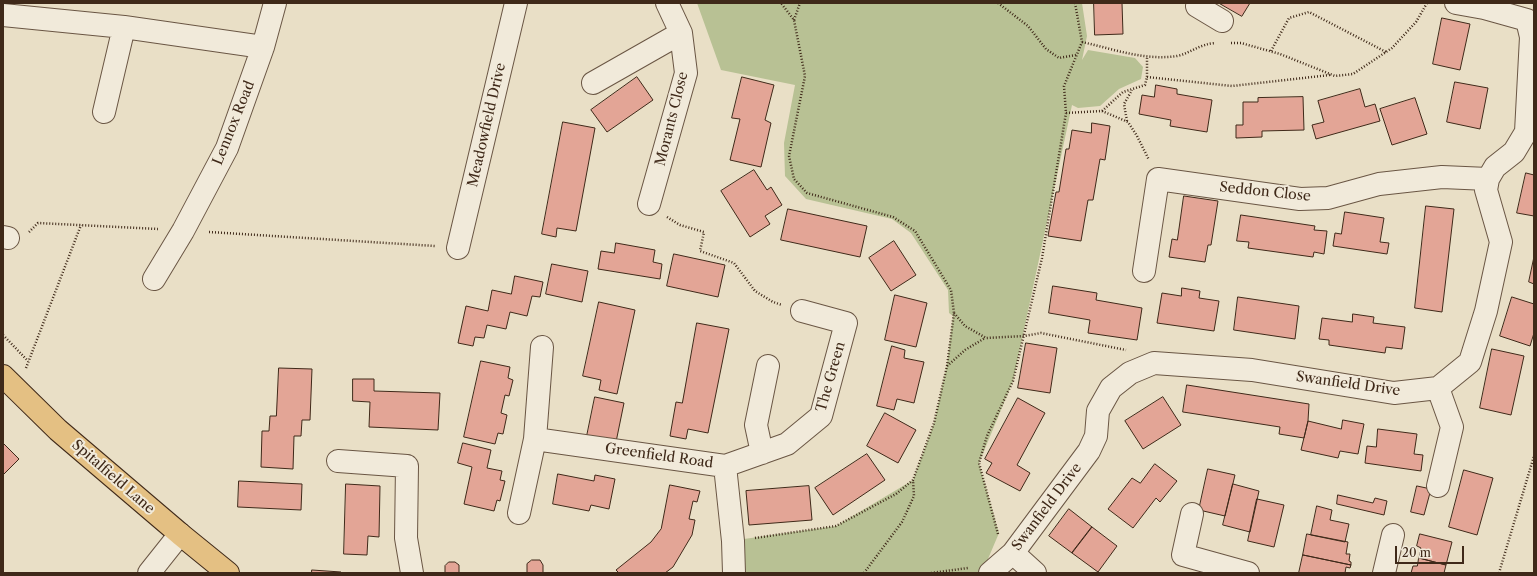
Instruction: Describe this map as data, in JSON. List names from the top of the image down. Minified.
{"streets":{"main road":["Spitalfield Lane"],"street":["Morants Close","Lennox Road","Meadowfield Drive","Seddon Close","The Green","Swanfield Drive","Greenfield Road"]},"crossings":[["The Green","Greenfield Road"]],"scale_bar":"20 m"}
